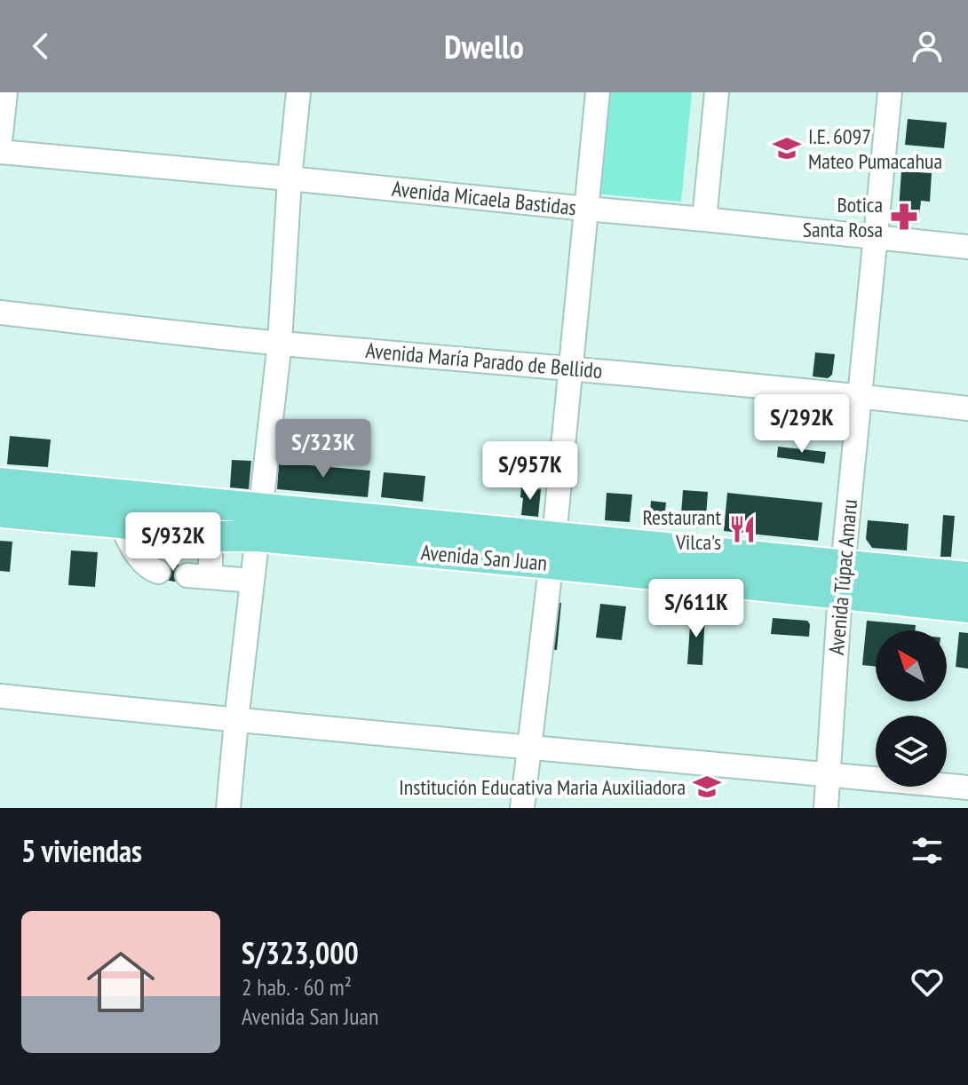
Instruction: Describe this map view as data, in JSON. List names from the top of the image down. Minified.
{"streets":{"main road":["Avenida San Juan"],"street":["Avenida Micaela Bastidas","Avenida María Parado de Bellido","Avenida Túpac Amaru"]},"crossings":[["Avenida Micaela Bastidas","Avenida Túpac Amaru"],["Avenida María Parado de Bellido","Avenida Túpac Amaru"],["Avenida San Juan","Avenida Túpac Amaru"]],"places":{"school or university":["I.E. 6097 Mateo Pumacahua","Institución Educativa Maria Auxiliadora"],"pharmacy":["Botica Santa Rosa"],"restaurant":["Restaurant Vilca's"]},"north":"top left","page":{"header":"Dwello","price":["S/292K","S/323K","S/957K","S/932K","S/611K"],"heading":"5 viviendas","list":[{"name":"S/323,000","note":"2 hab. · 60 m² · Avenida San Juan"}]}}
